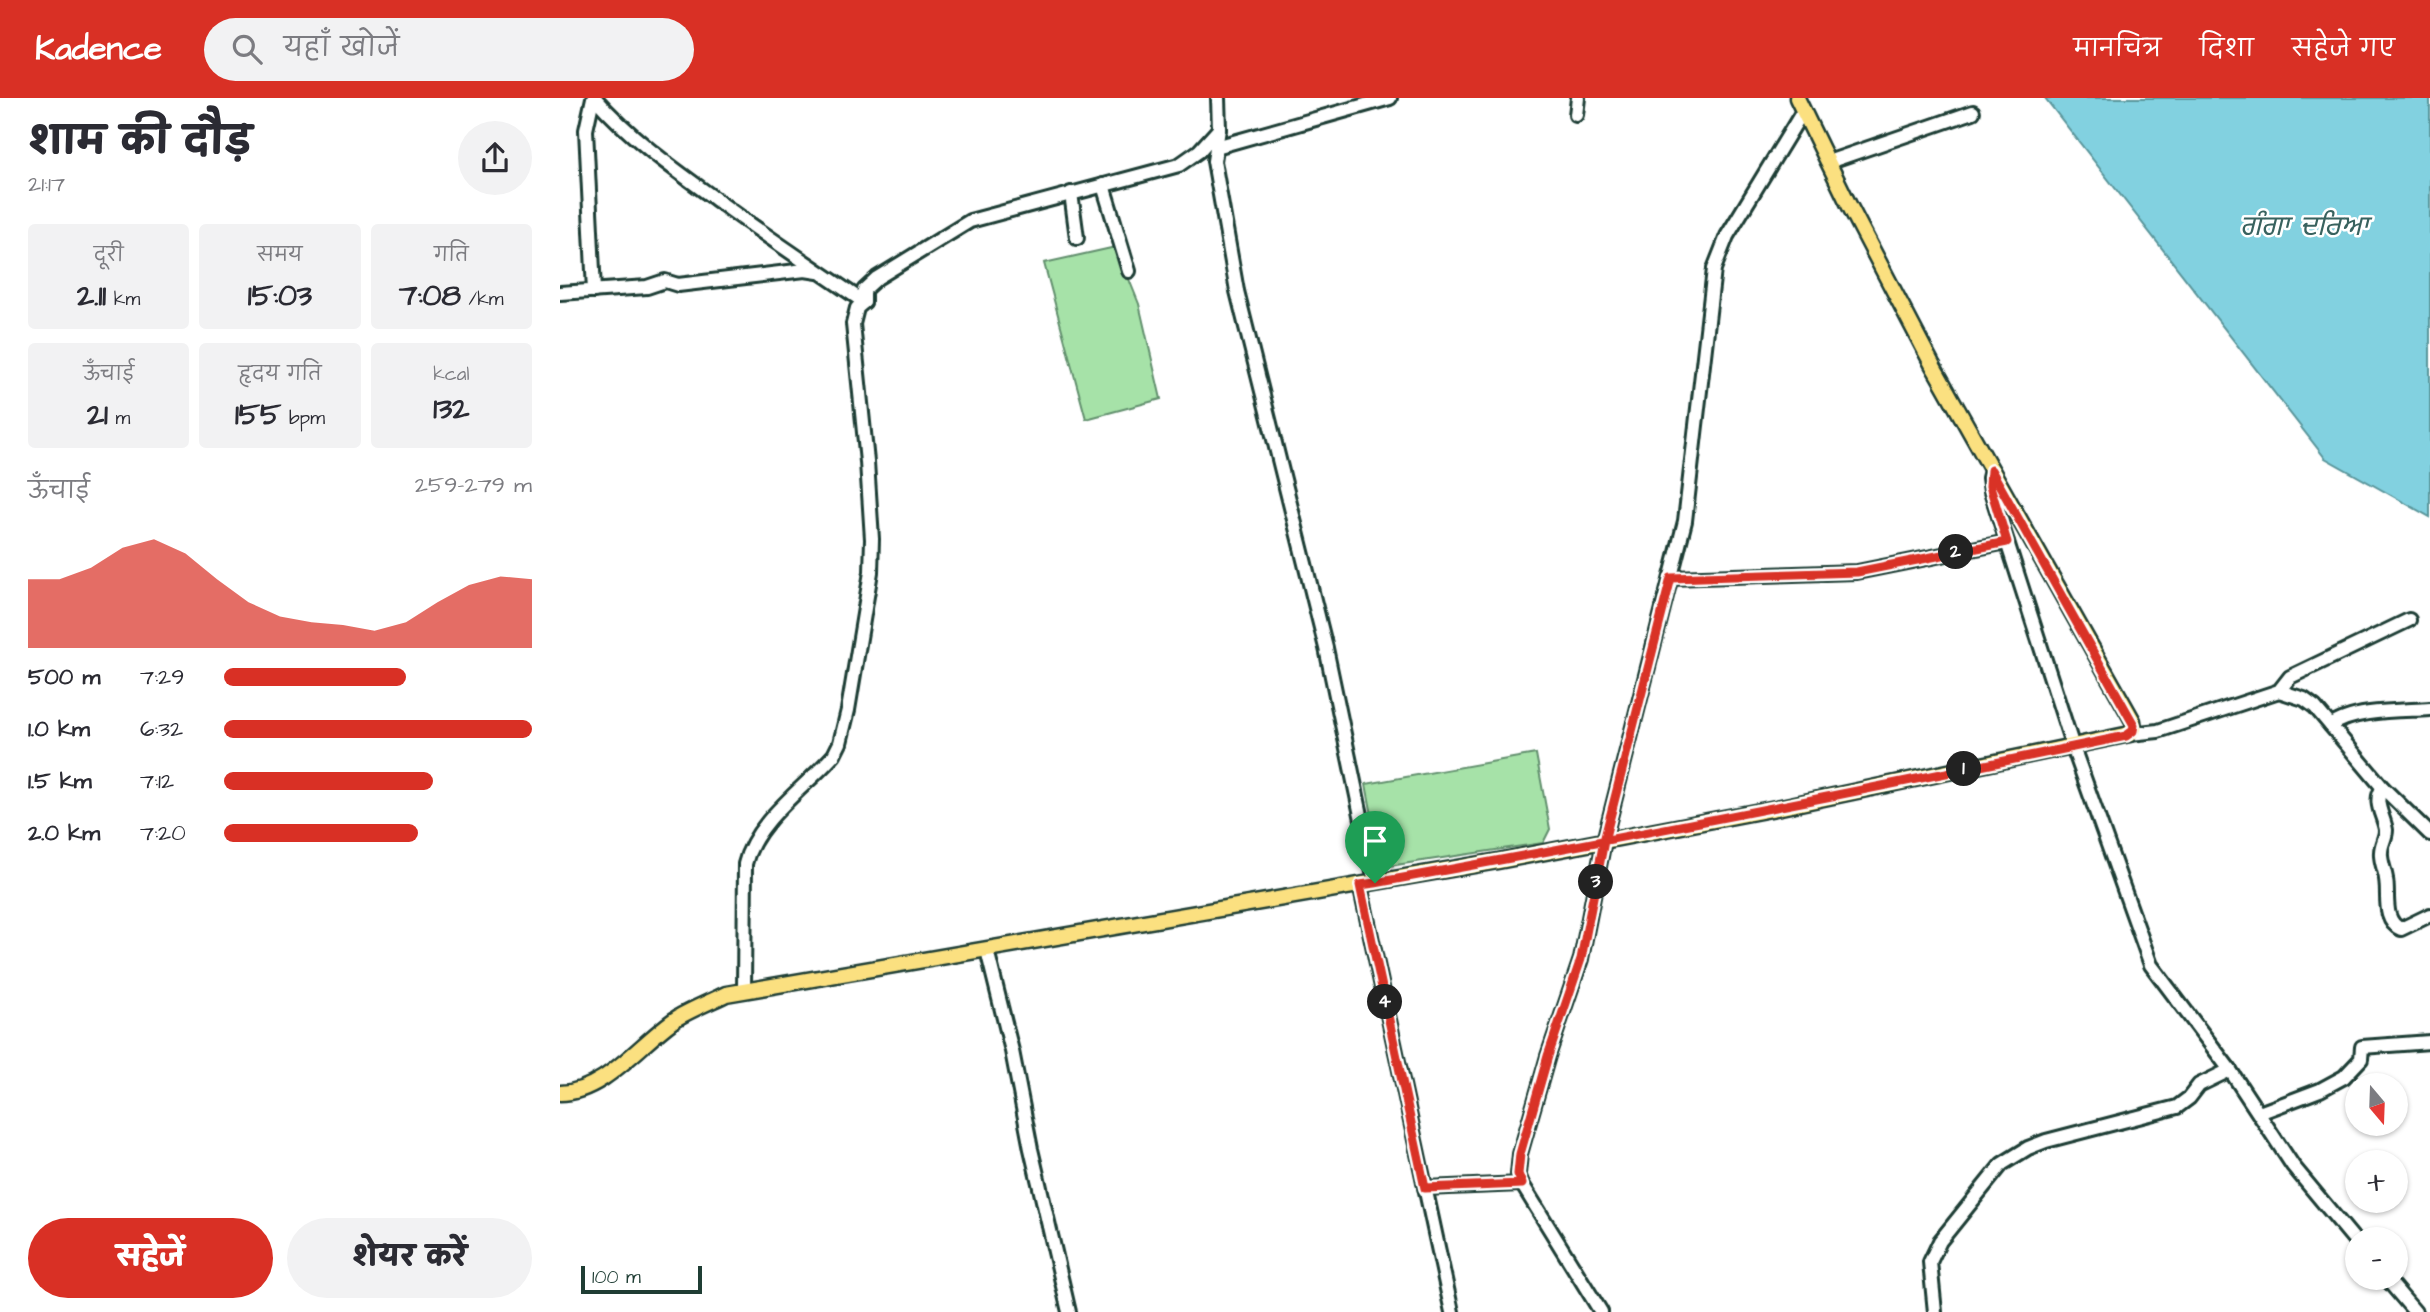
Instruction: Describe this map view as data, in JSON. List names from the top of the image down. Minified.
{"water":["ਗੰਗਾ ਦਰਿਆ"],"scale_bar":"100 m","north":"bottom","page":{"header":"Kadence","search":"यहाँ खोजें","nav":["मानचित्र","दिशा","सहेजे गए"],"heading":["शाम की दौड़","21:17"],"stats":[["दूरी","2.11 km"],["समय","15:03"],["गति","7:08 /km"],["ऊँचाई","21 m"],["हृदय गति","155 bpm"],["kcal","132"]],"chart":["ऊँचाई","259–279 m"],"pins":["2","1","3","4"],"list":[{"name":"500 m","note":"7:29"},{"name":"1.0 km","note":"6:32"},{"name":"1.5 km","note":"7:12"},{"name":"2.0 km","note":"7:20"}],"map_buttons":["+","−"],"buttons":["सहेजें","शेयर करें"],"scale":"100 m"}}
